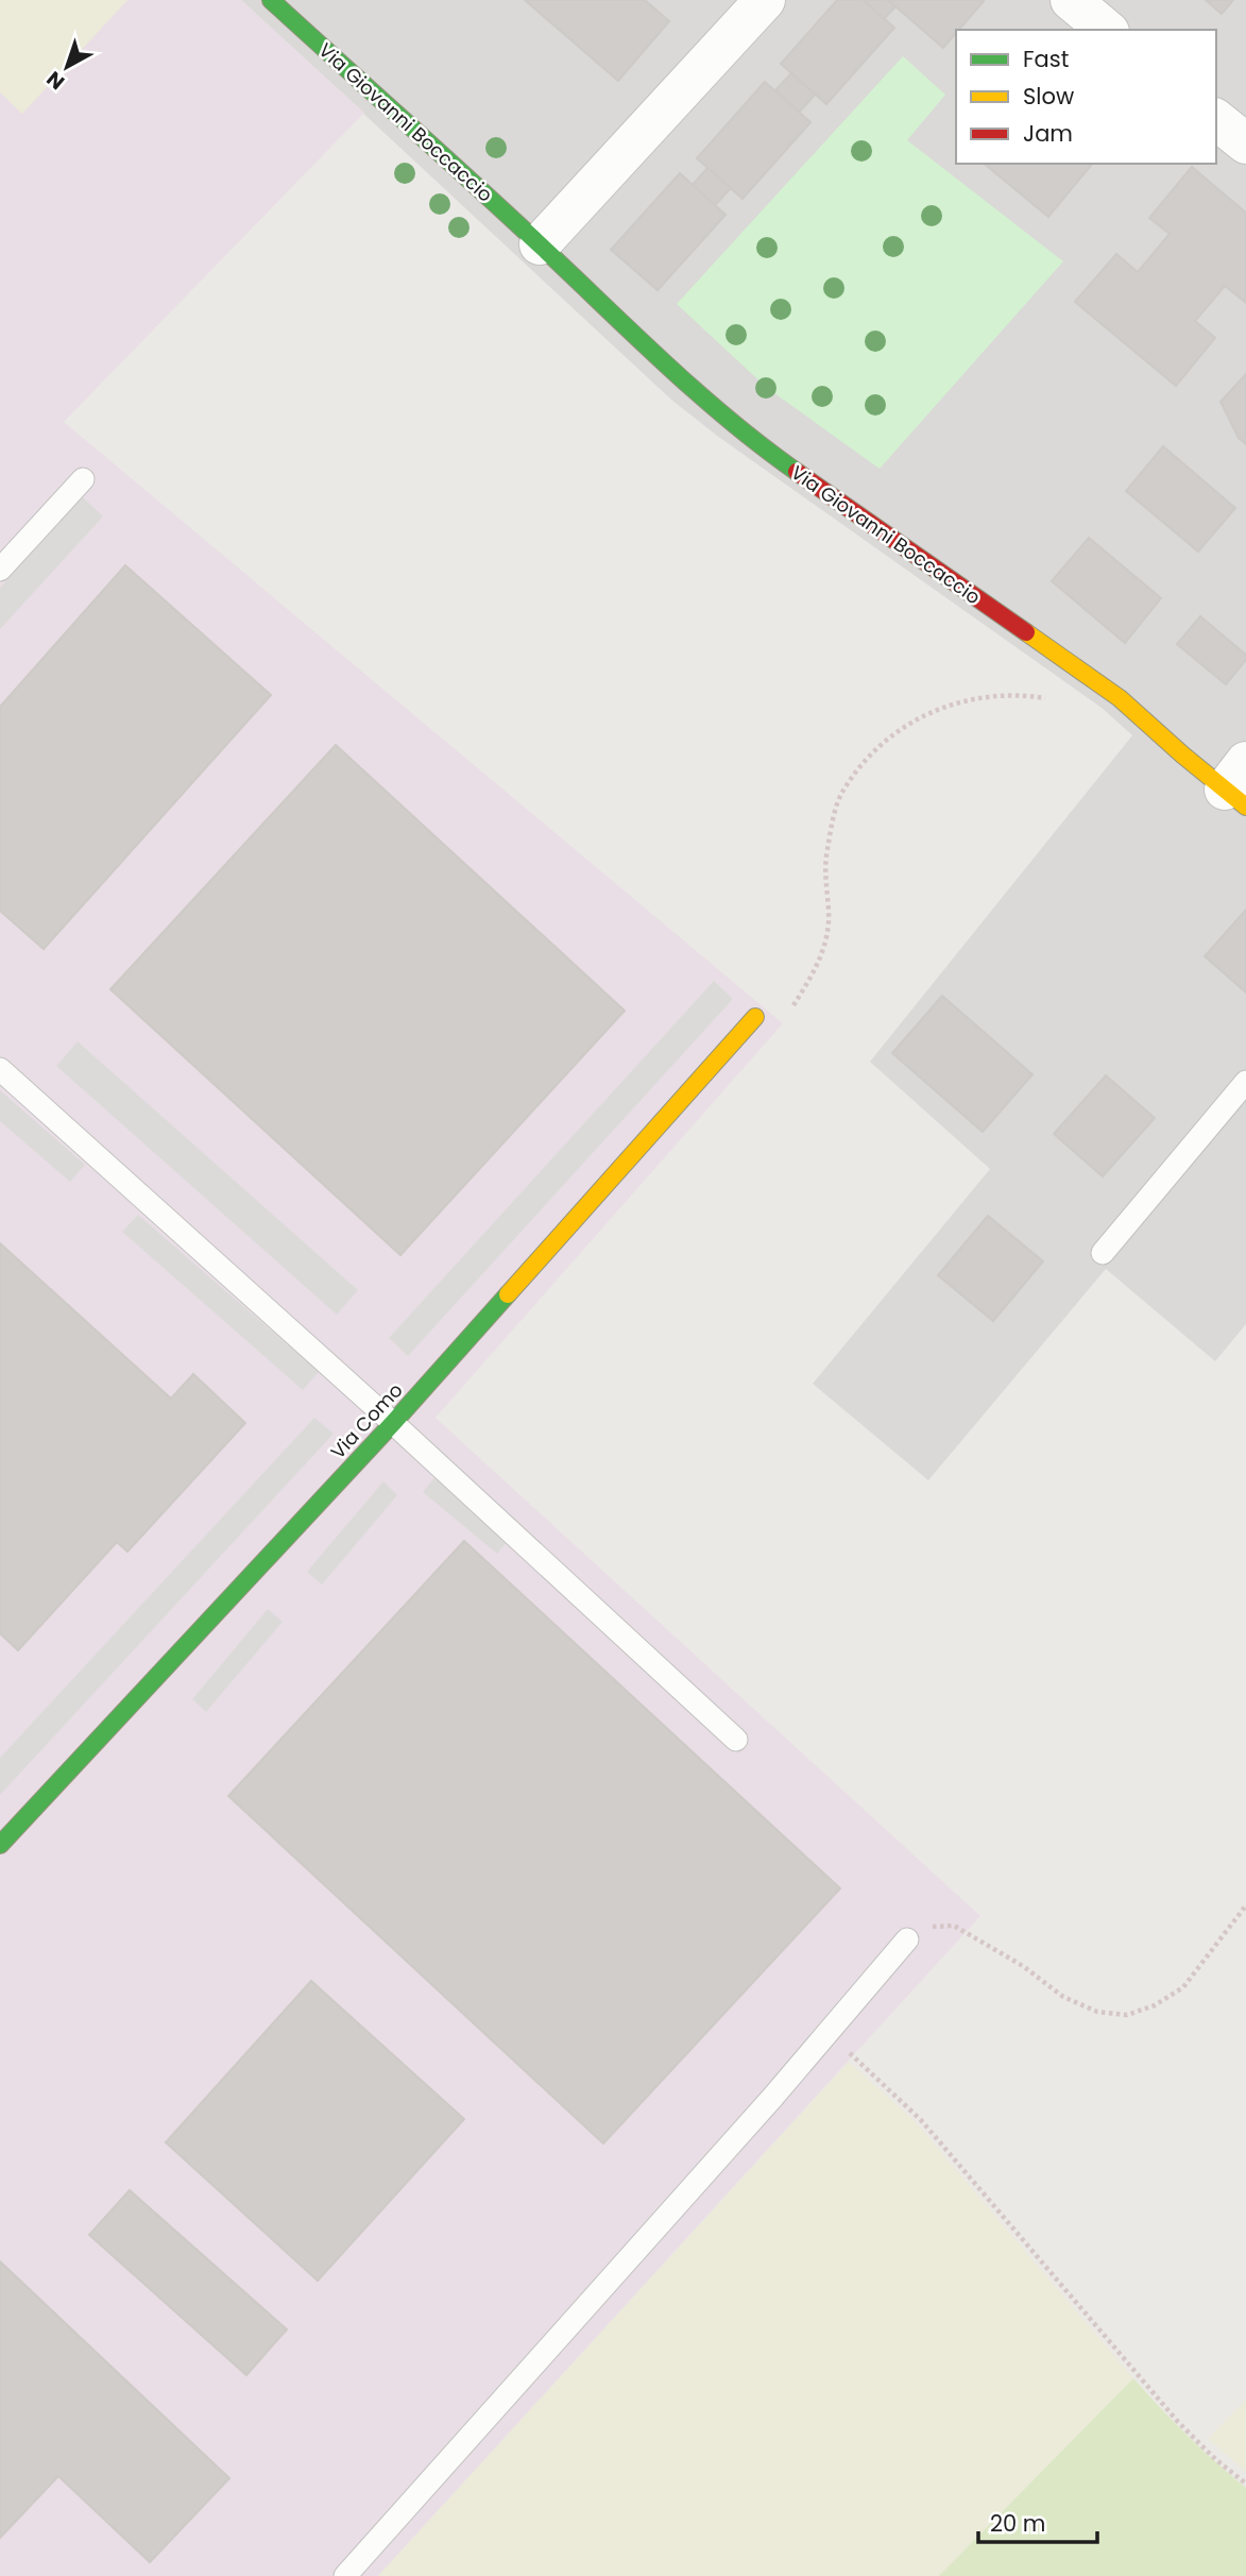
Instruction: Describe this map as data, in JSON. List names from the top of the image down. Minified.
{"streets":{"street":["Via Giovanni Boccaccio","Via Como"]},"legend":["Fast","Slow","Jam"],"scale_bar":"20 m","north":"bottom left"}
